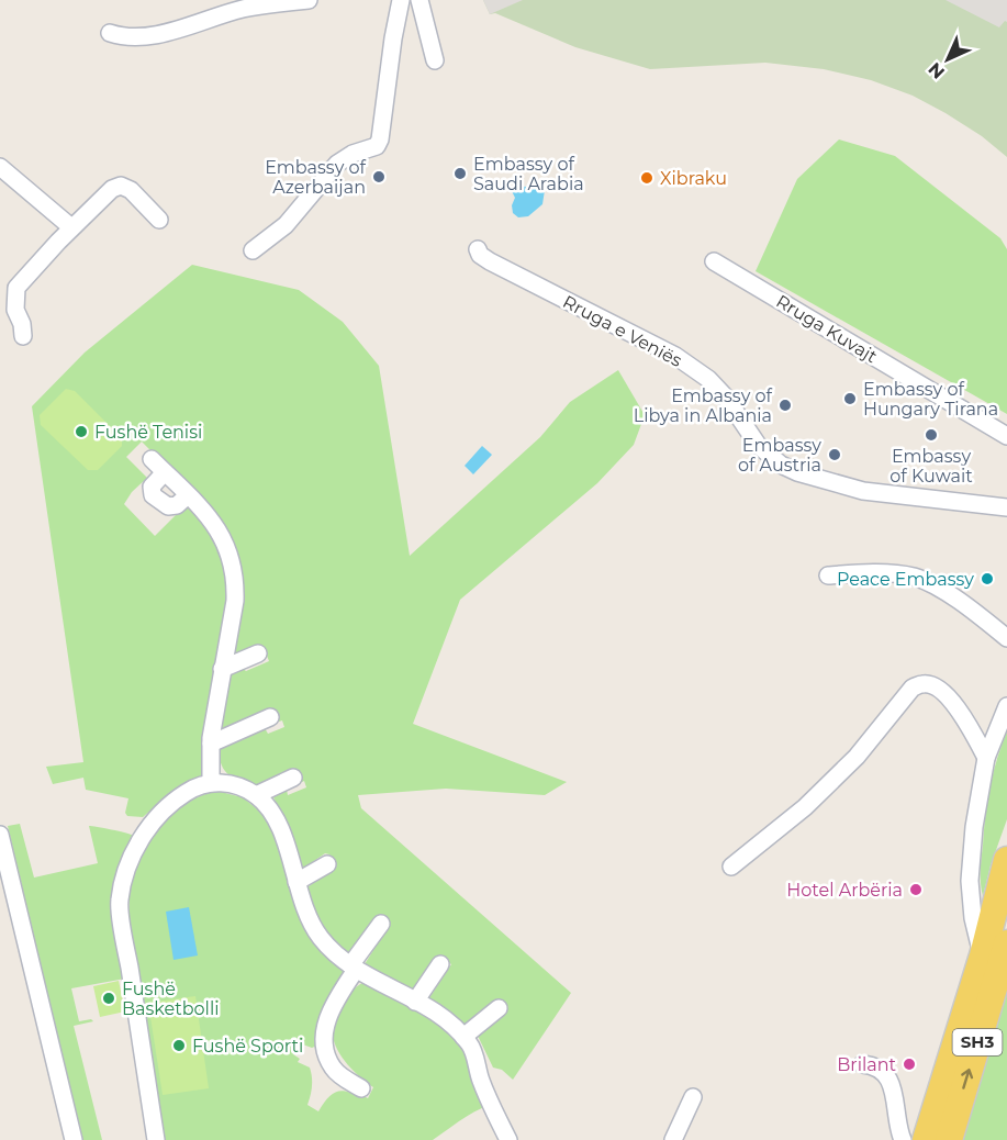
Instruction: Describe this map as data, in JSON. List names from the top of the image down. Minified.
{"streets":{"main road":["SH3"],"street":["Rruga Kuvajt","Rruga e Veniës"]},"places":["Embassy of Saudi Arabia","Embassy of Azerbaijan","Xibraku","Embassy of Hungary Tirana","Embassy of Libya in Albania","Fushë Tenisi","Embassy of Kuwait","Embassy of Austria","Peace Embassy","Hotel Arbëria","Fushë Basketbolli","Fushë Sporti","Brilant"],"north":"bottom left"}
